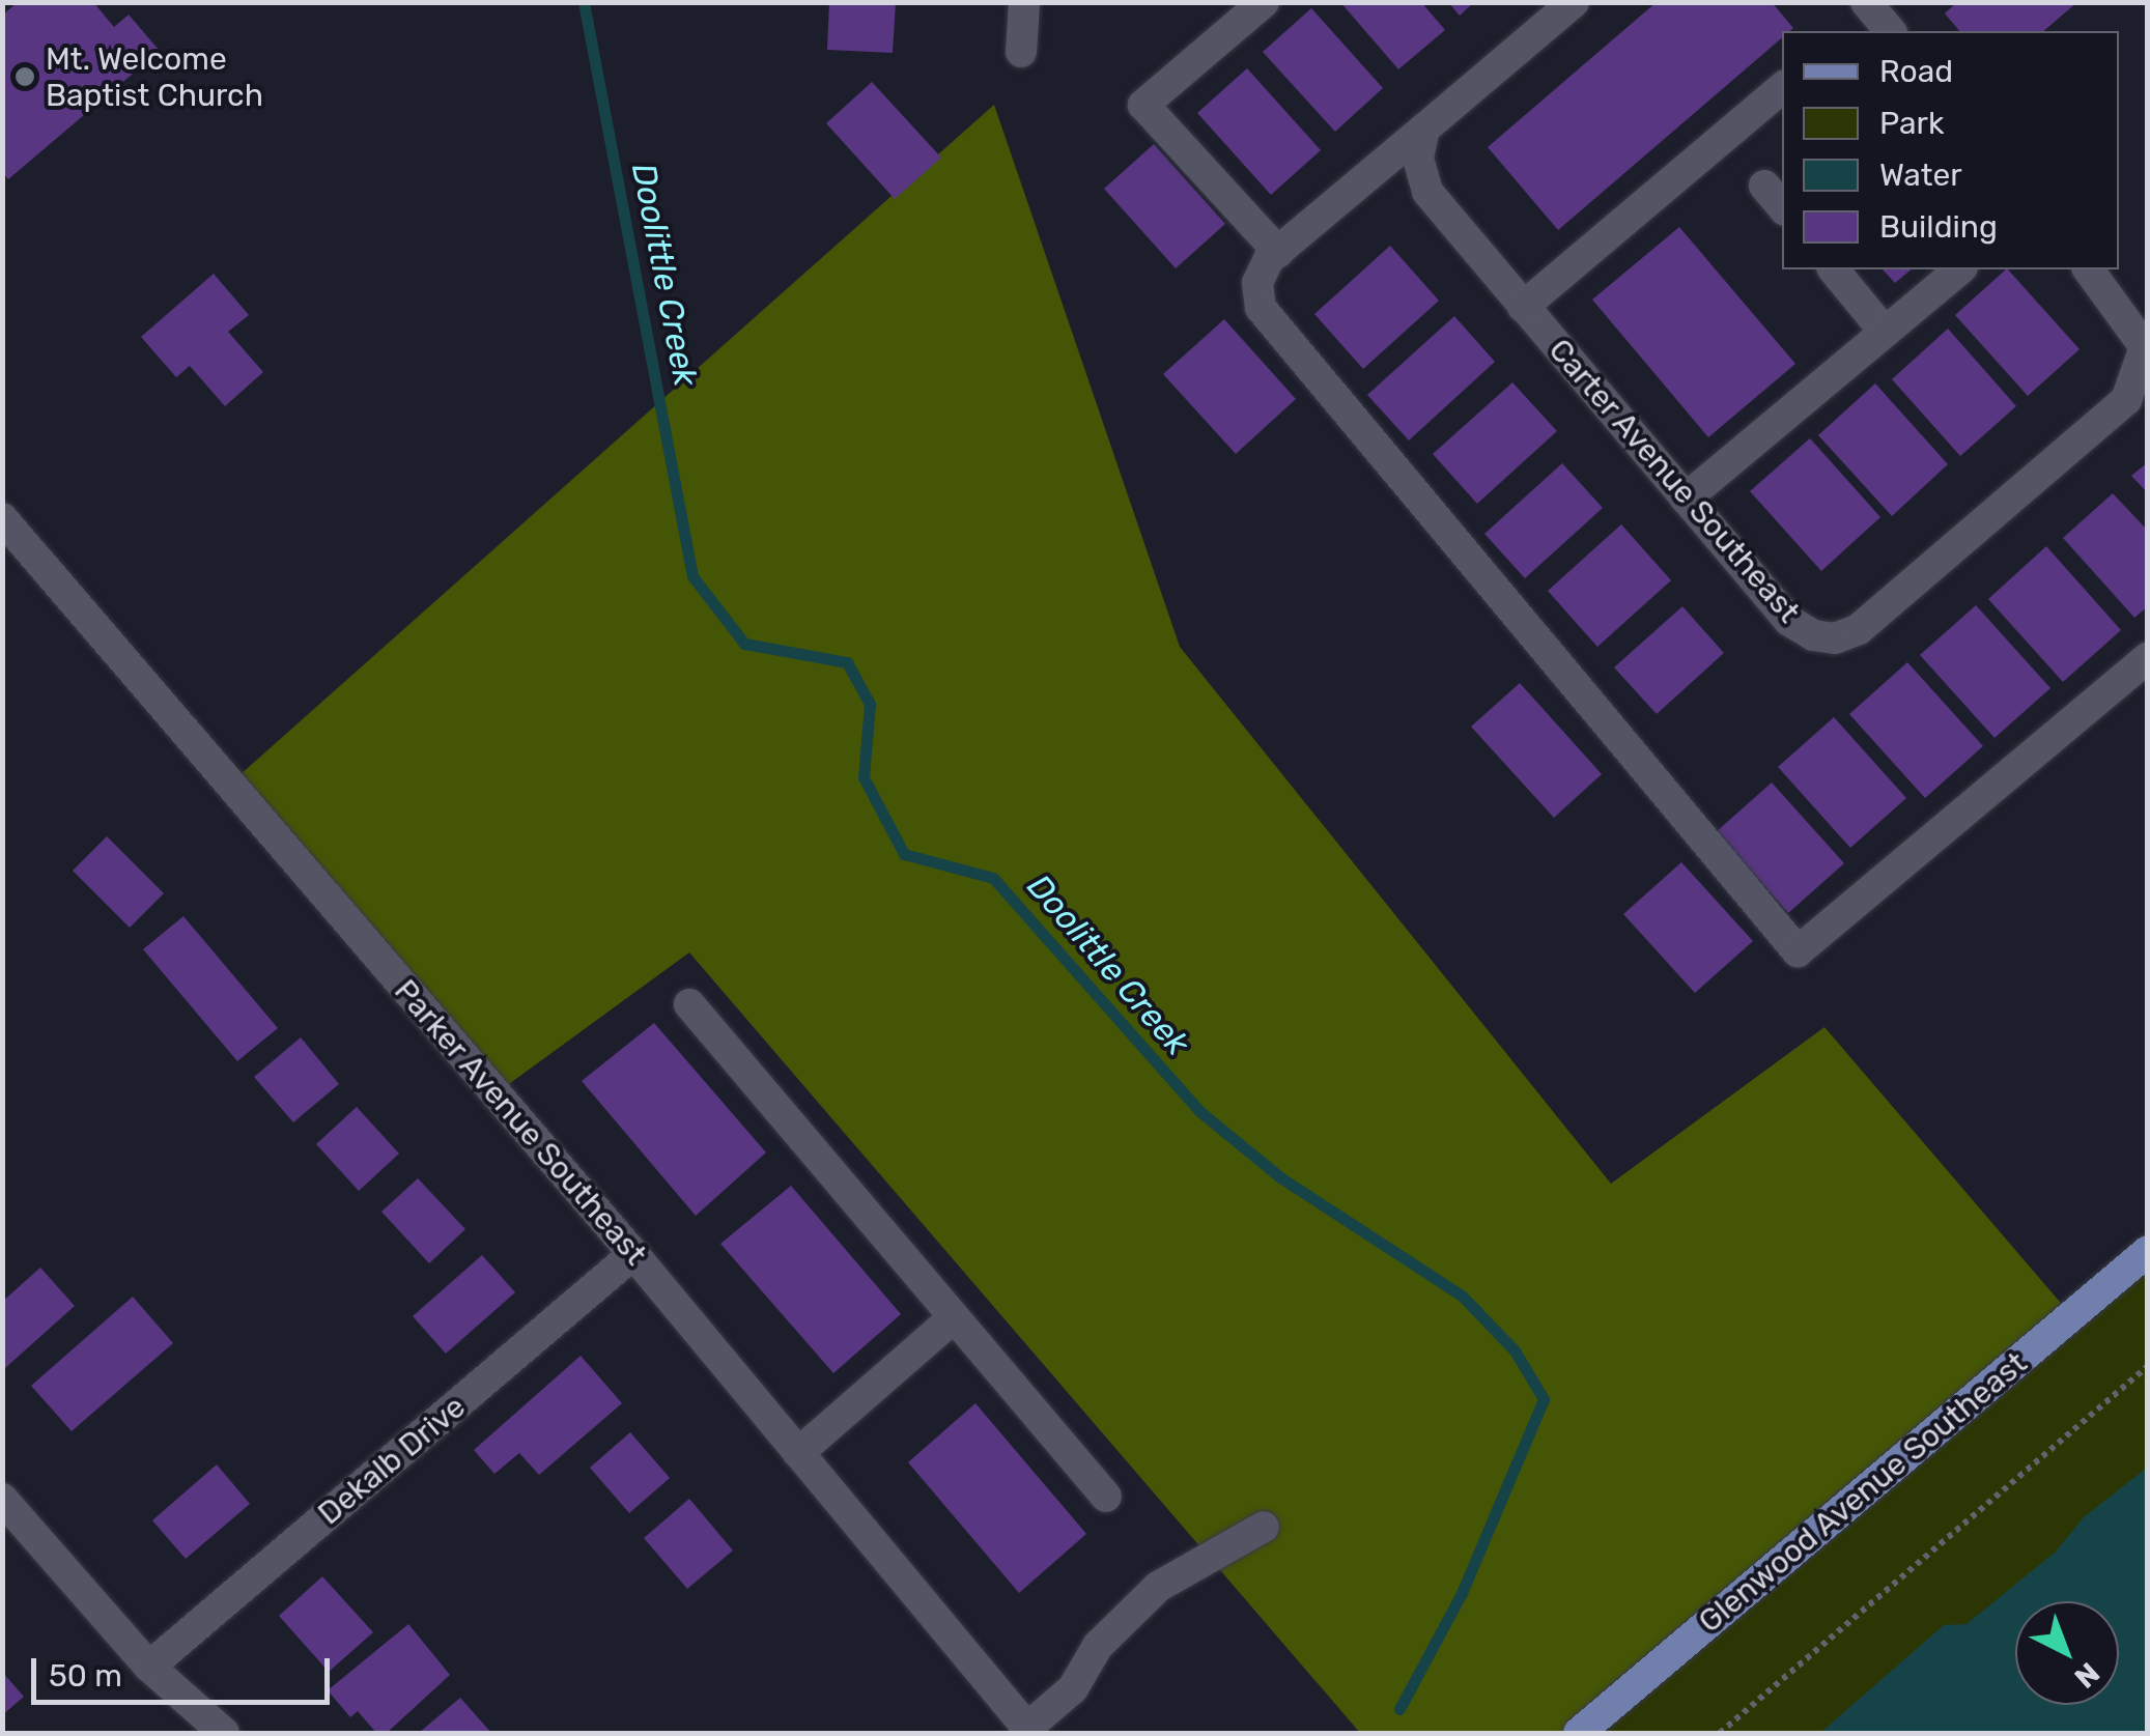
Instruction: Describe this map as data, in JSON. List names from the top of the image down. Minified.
{"streets":{"main road":["Glenwood Avenue Southeast"],"street":["Carter Avenue Southeast","Parker Avenue Southeast","Dekalb Drive"]},"crossings":[["Parker Avenue Southeast","Dekalb Drive"]],"water":["Doolittle Creek"],"places":["Mt. Welcome Baptist Church"],"legend":["Road","Park","Water","Building"],"scale_bar":"50 m","north":"bottom right"}
